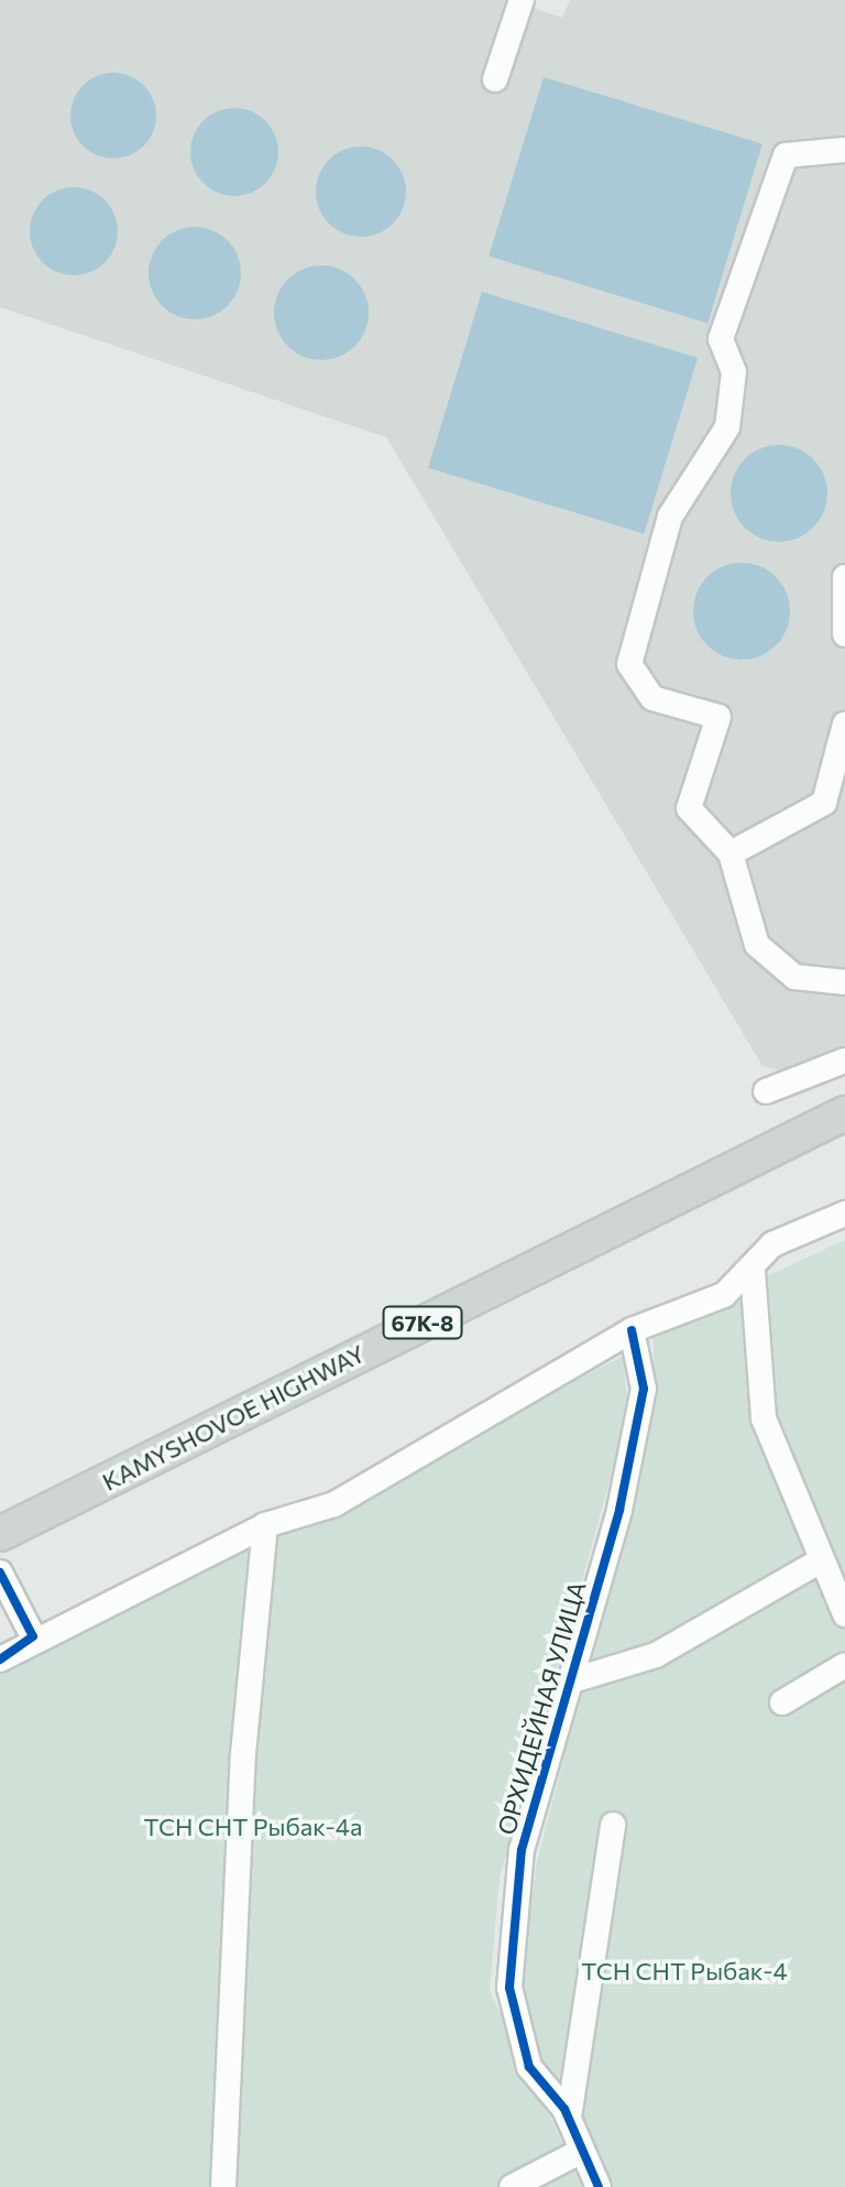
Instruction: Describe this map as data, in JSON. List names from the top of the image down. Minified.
{"streets":{"main road":["67К-8","KAMYSHOVOE HIGHWAY"],"street":["ОРХИДЕЙНАЯ УЛИЦА"]},"parks":["ТСН СНТ Рыбак-4а","ТСН СНТ Рыбак-4"]}
